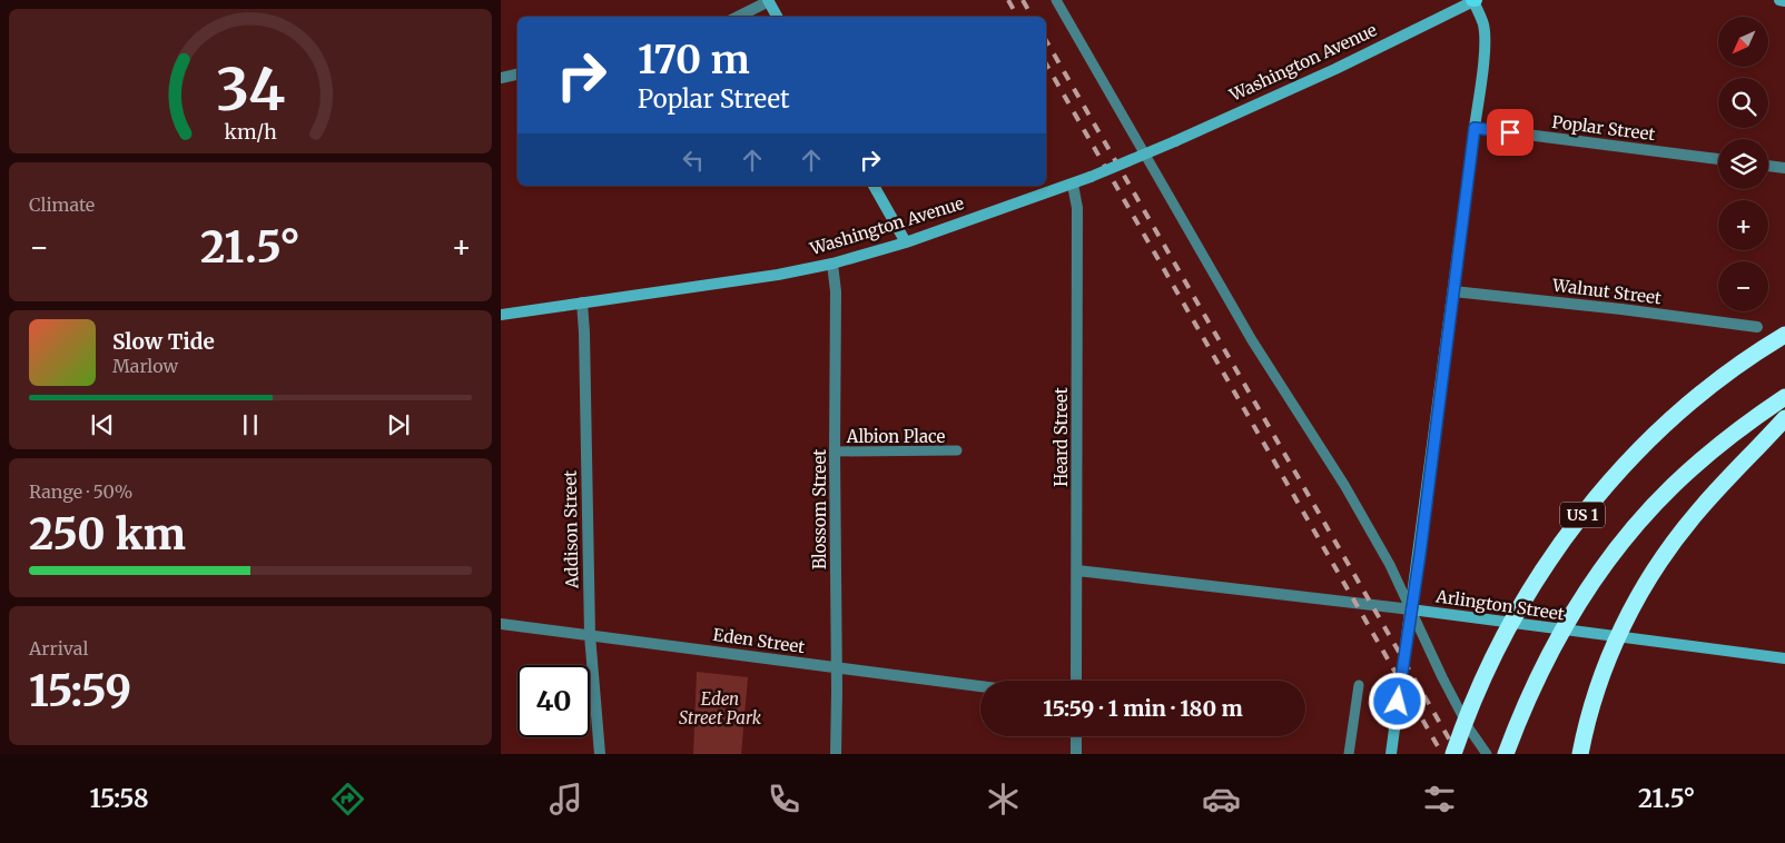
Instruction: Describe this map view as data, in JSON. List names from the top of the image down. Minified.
{"streets":{"highway":["US 1"],"street":["Washington Avenue","Poplar Street","Walnut Street","Heard Street","Blossom Street","Addison Street","Arlington Street","Eden Street"],"lane":["Albion Place"]},"crossings":[["Washington Avenue","Heard Street"],["Washington Avenue","Blossom Street"],["Washington Avenue","Addison Street"],["Albion Place","Blossom Street"],["Heard Street","Arlington Street"],["Blossom Street","Eden Street"],["Addison Street","Eden Street"]],"parks":["Eden Street Park"],"north":"bottom left","page":{"map_buttons":["+","−"],"turn":["170 m","Poplar Street"],"tile":["Climate",["Range · 50%","250 km"],["Arrival","15:59"]],"heat":["−","21.5°","+"],"song":["Slow Tide","Marlow"],"limit":"40","trip":"15:59 · 1 min · 180 m","tabs":["15:58","21.5°"],"gauge":["34","km/h"]}}
